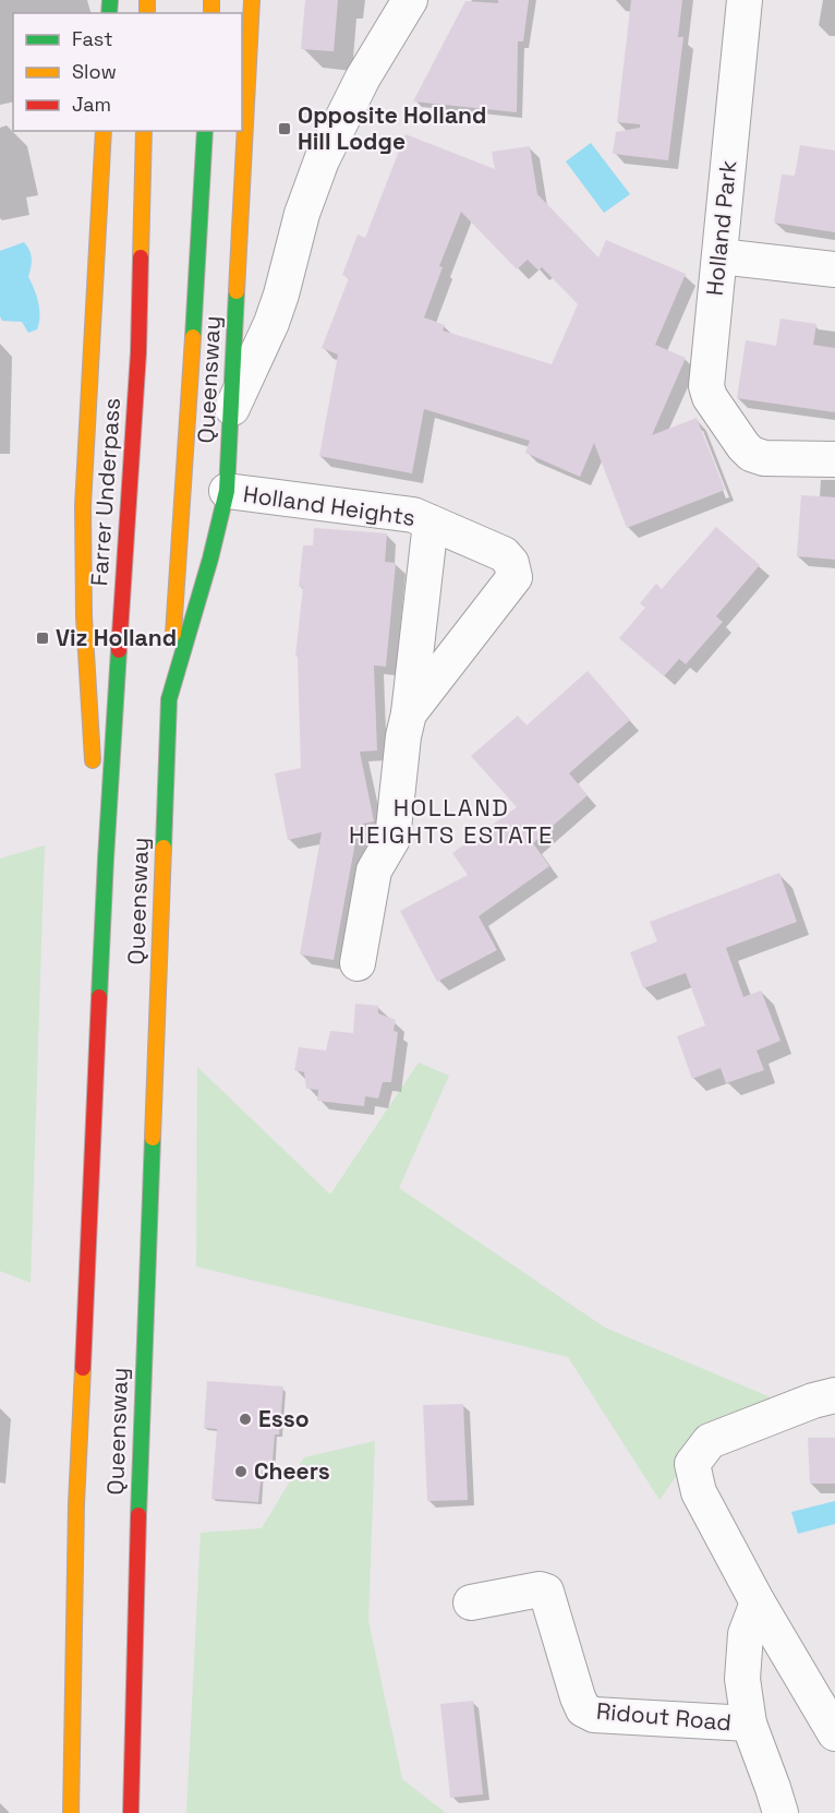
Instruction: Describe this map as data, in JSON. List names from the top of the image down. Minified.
{"streets":{"highway":["Queensway","Farrer Underpass"],"street":["Holland Park","Holland Heights","Ridout Road"]},"crossings":[["Queensway","Farrer Underpass"],["Queensway","Holland Heights"]],"districts":["HOLLAND HEIGHTS ESTATE"],"places":{"transit":["Opposite Holland Hill Lodge","Viz Holland"],"other":["Esso","Cheers"]},"legend":["Fast","Slow","Jam"]}
